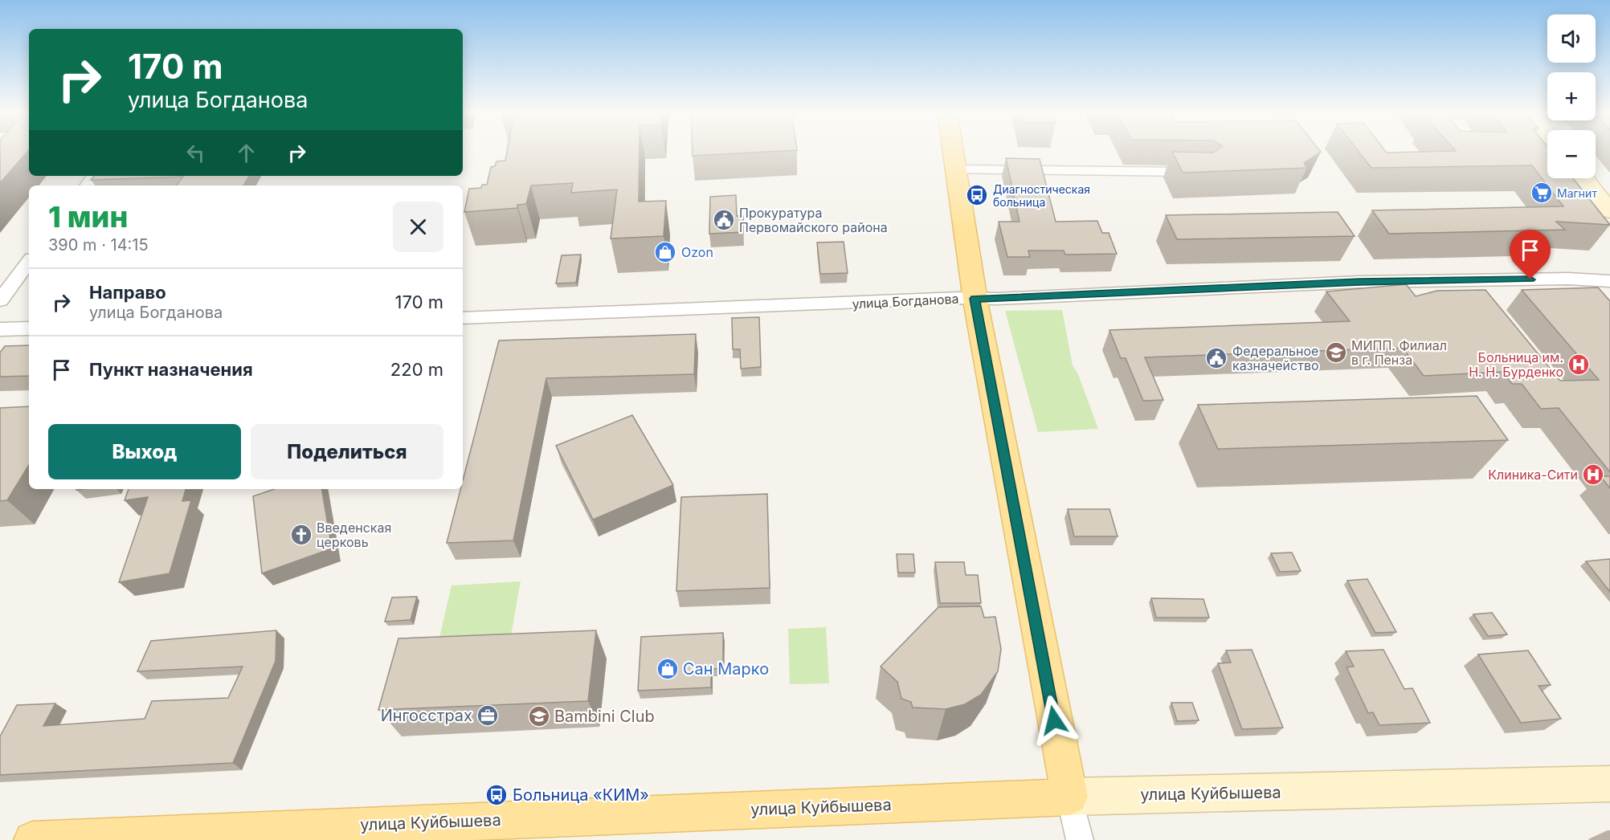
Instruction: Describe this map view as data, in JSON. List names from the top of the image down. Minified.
{"streets":{"main road":["улица Куйбышева"],"street":["улица Богданова"]},"places":{"supermarket":["Магнит"],"bus stop":["Диагностическая больница","Больница «КИМ»"],"public building":["Прокуратура Первомайского района","Федеральное казначейство"],"shop":["Ozon","Сан Марко"],"school or university":["МИПП. Филиал в г. Пенза","Bambini Club"],"hospital":["Больница им. Н. Н. Бурденко","Клиника-Сити"],"church":["Введенская церковь"],"office":["Ингосстрах"]},"page":{"map_buttons":["+","−"],"turn":["170 m","улица Богданова"],"heading":["1 мин","390 m · 14:15"],"list":[{"name":"Направо","note":"улица Богданова","value":"170 m"},{"name":"Пункт назначения","value":"220 m"}],"buttons":["Выход","Поделиться"]}}
